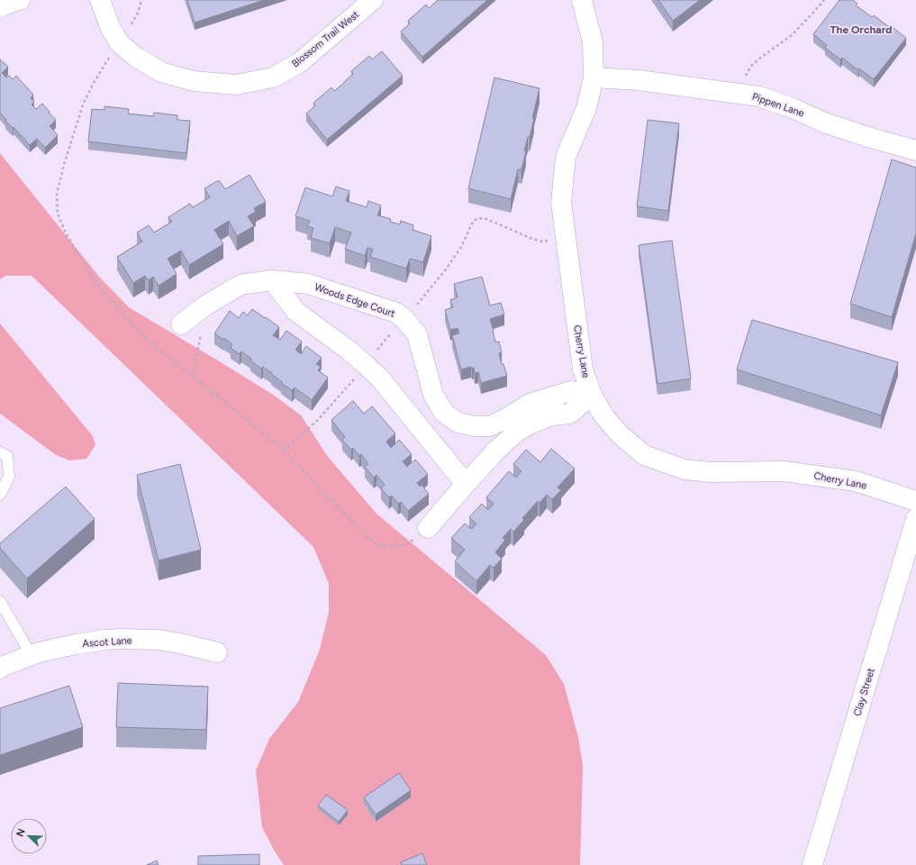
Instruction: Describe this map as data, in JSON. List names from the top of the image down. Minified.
{"streets":{"street":["Blossom Trail West","Pippen Lane","Woods Edge Court","Cherry Lane","Ascot Lane","Clay Street"]},"crossings":[["Pippen Lane","Cherry Lane"],["Woods Edge Court","Cherry Lane"]],"districts":["The Orchard"],"north":"top left"}
